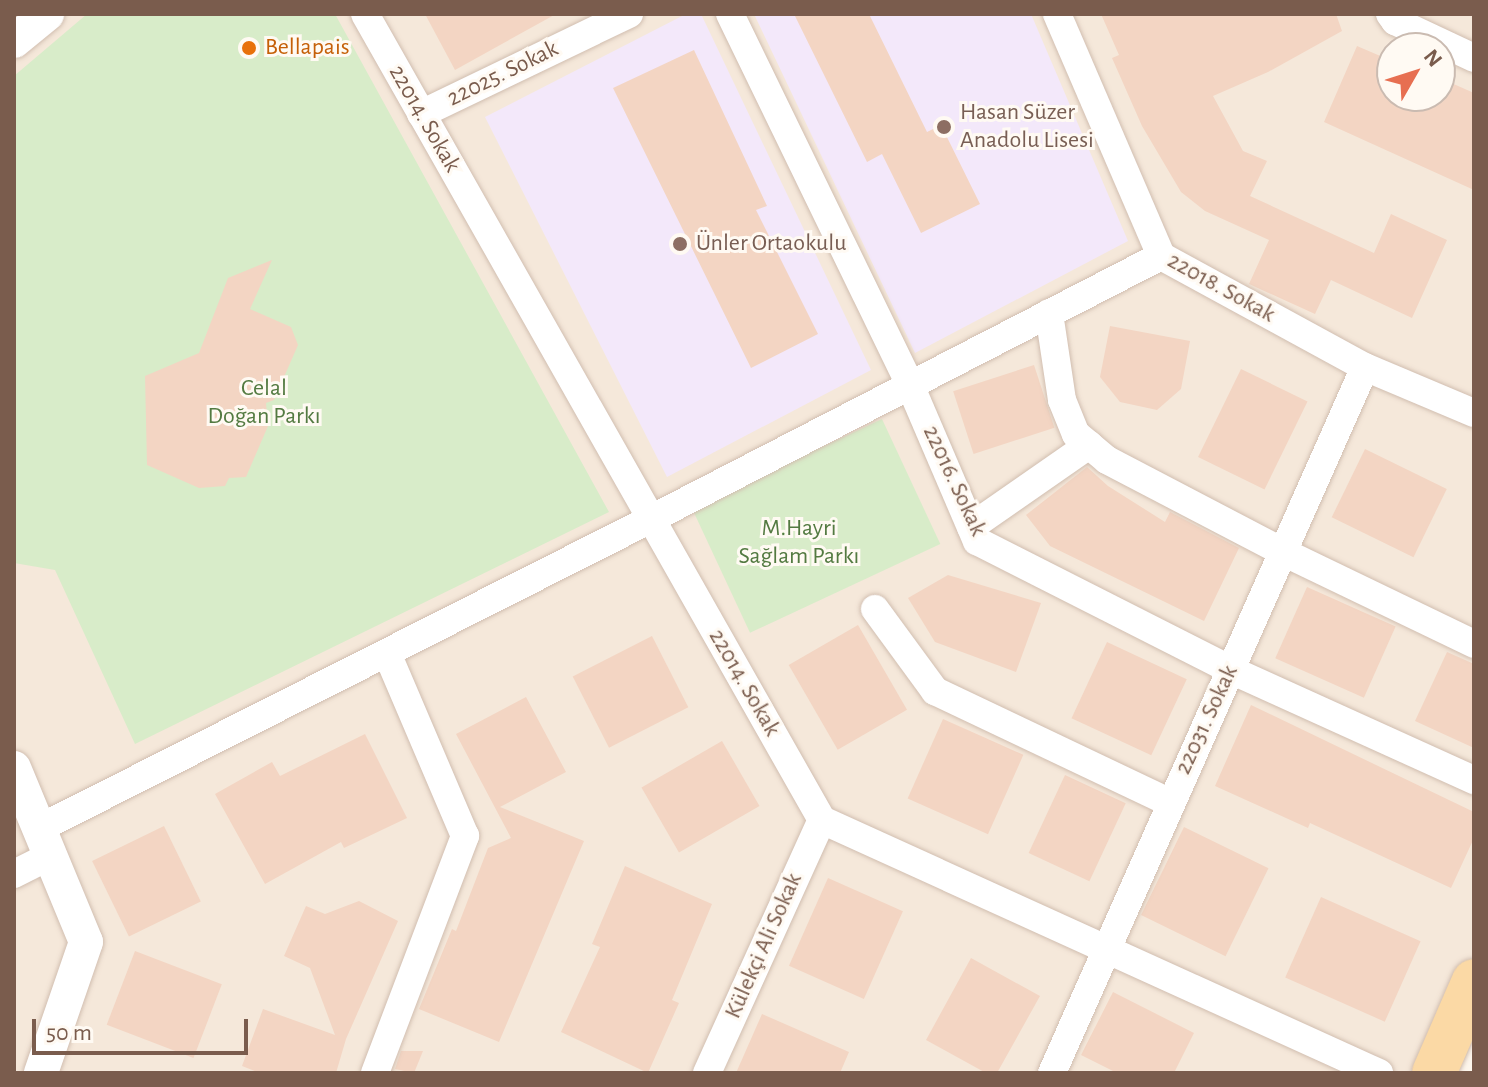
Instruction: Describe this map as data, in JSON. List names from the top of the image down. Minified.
{"streets":{"street":["22025. Sokak","22014. Sokak","22018. Sokak","22016. Sokak","22031. Sokak","Külekçi Ali Sokak"]},"crossings":[["22025. Sokak","22014. Sokak"],["22014. Sokak","Külekçi Ali Sokak"],["22018. Sokak","22031. Sokak"],["22016. Sokak","22031. Sokak"]],"parks":["Celal Doğan Parkı","M.Hayri Sağlam Parkı"],"places":["Bellapais","Hasan Süzer Anadolu Lisesi","Ünler Ortaokulu"],"scale_bar":"50 m","north":"top right"}
